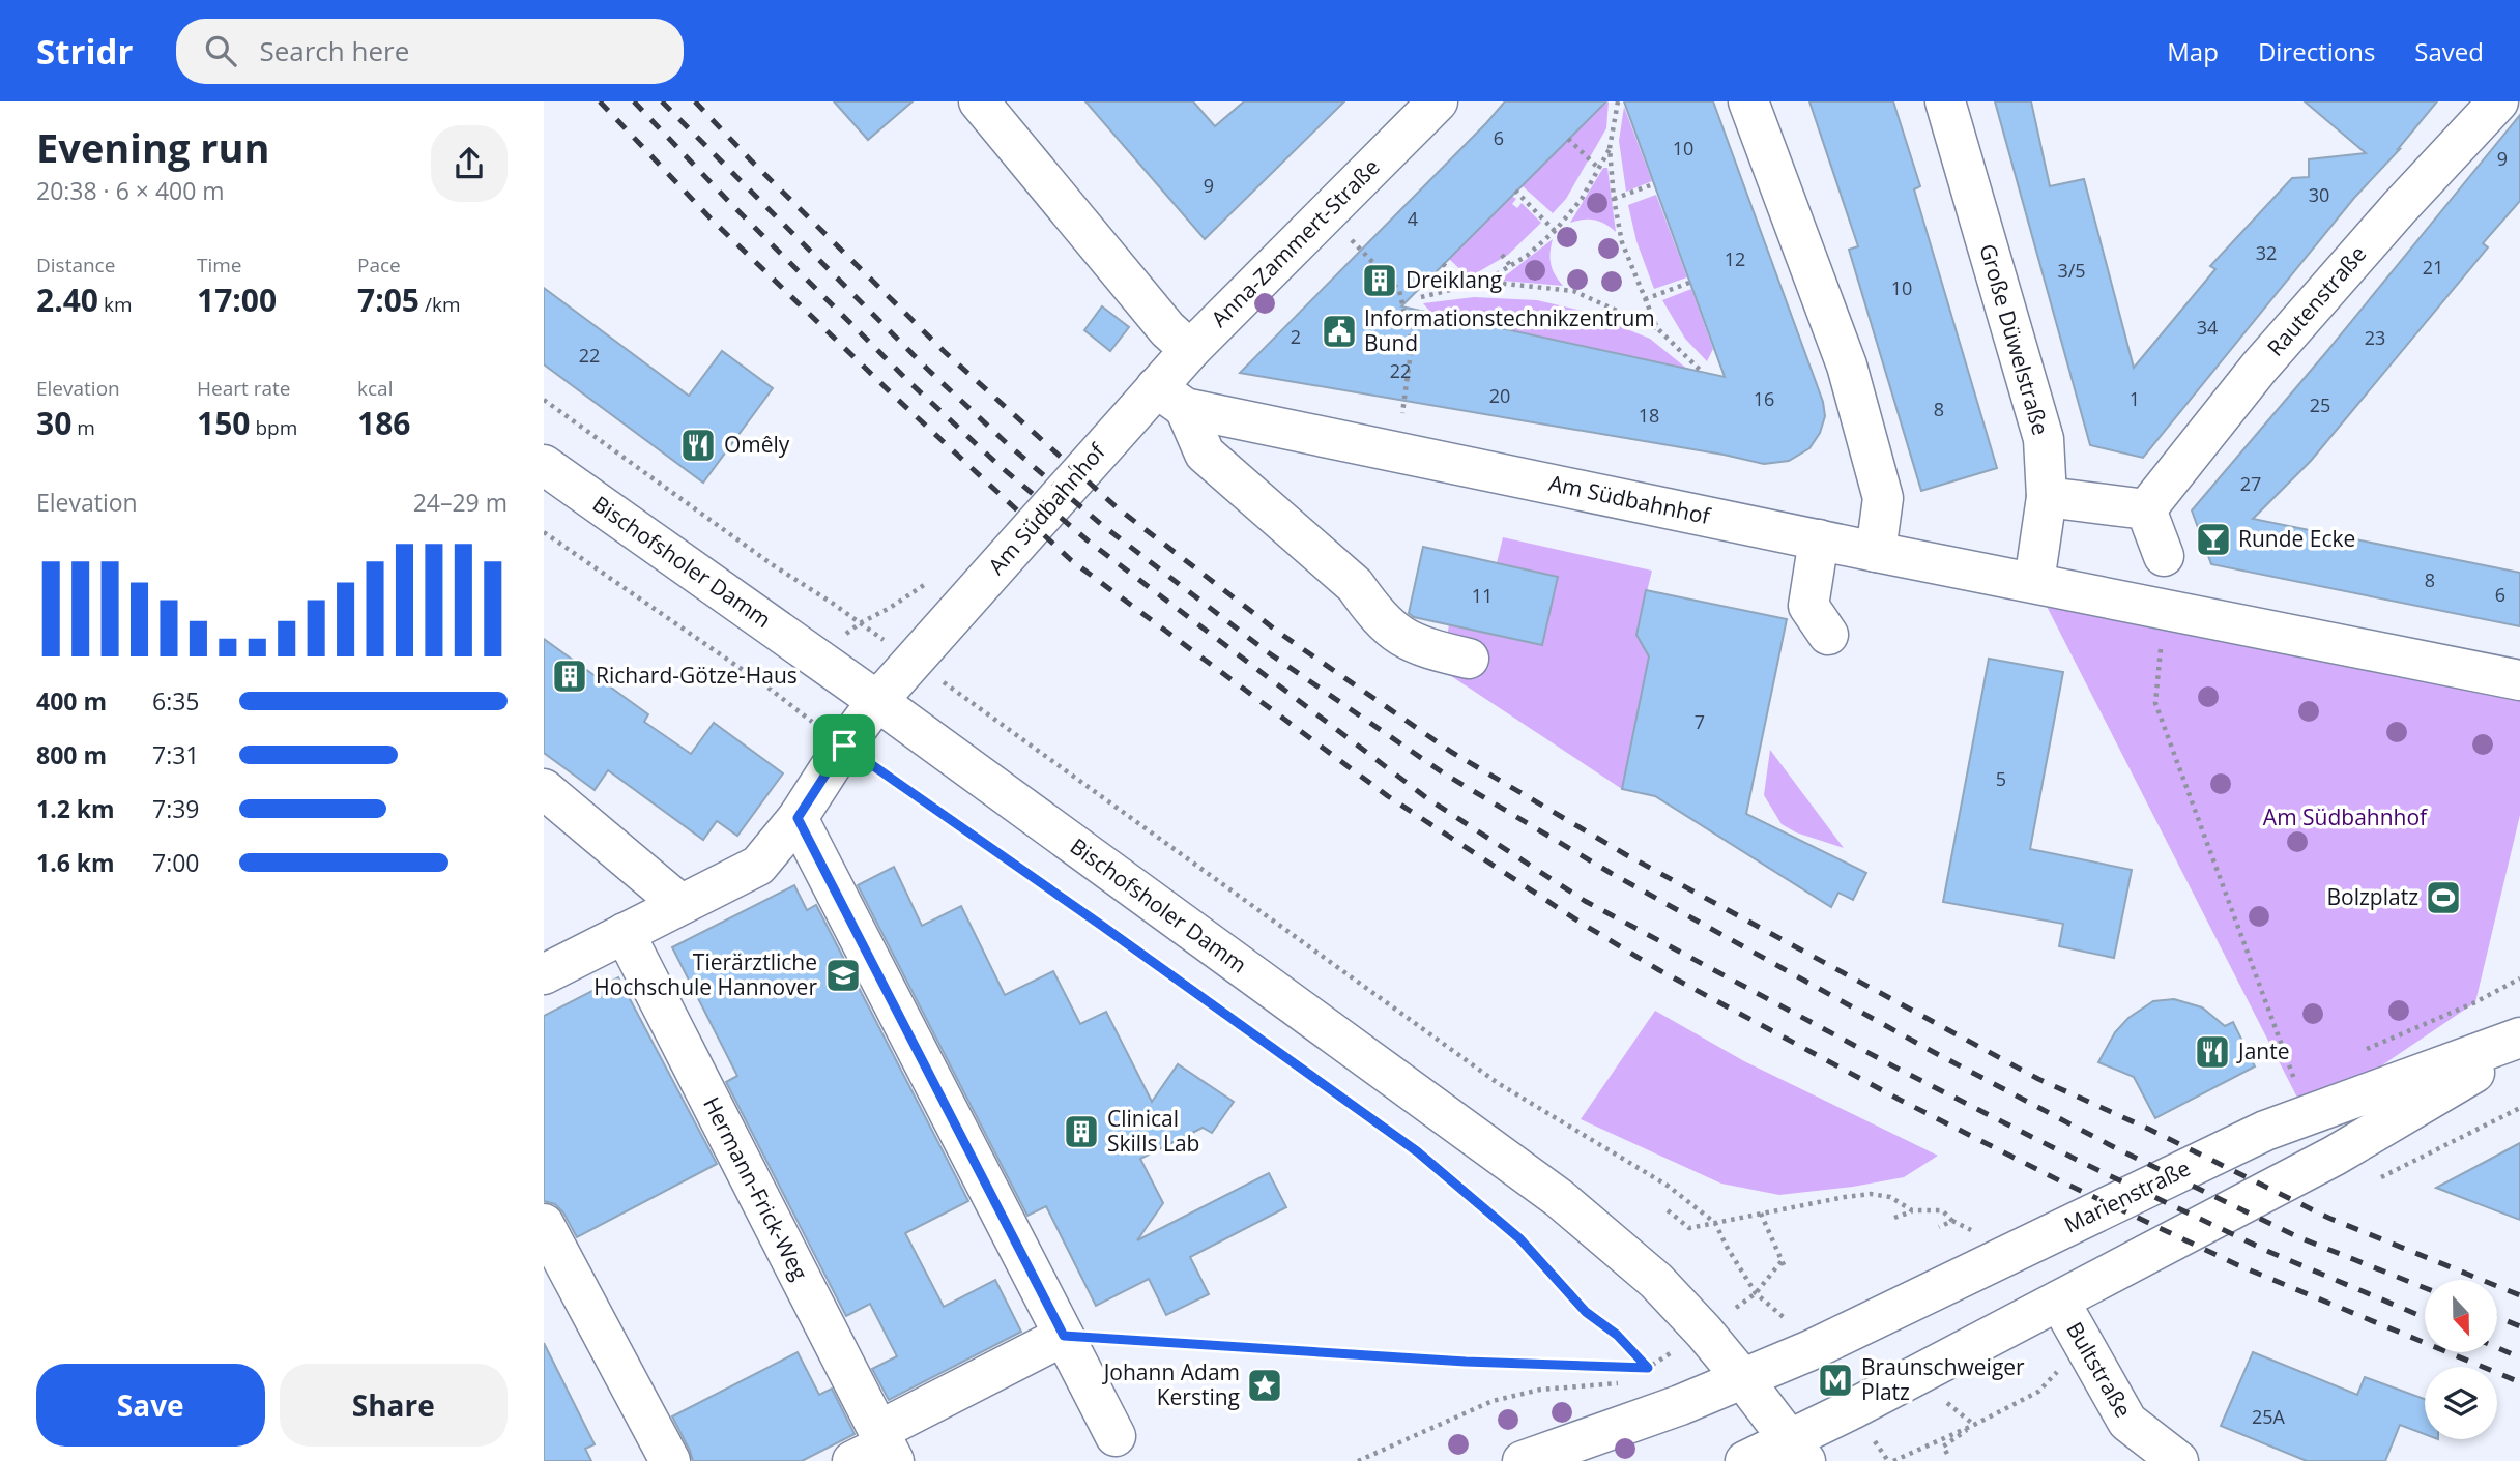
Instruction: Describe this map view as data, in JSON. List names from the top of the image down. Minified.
{"streets":{"street":["Anna-Zammert-Straße","Rautenstraße","Große Düwelstraße","Am Südbahnhof","Bischofsholer Damm","Hermann-Frick-Weg","Marienstraße","Bultstraße"]},"crossings":[["Anna-Zammert-Straße","Am Südbahnhof"],["Große Düwelstraße","Am Südbahnhof"],["Am Südbahnhof","Bischofsholer Damm"],["Bischofsholer Damm","Marienstraße"]],"parks":["Am Südbahnhof"],"places":{"building":["Dreiklang","Richard-Götze-Haus","Clinical Skills Lab"],"public building":["Informationstechnikzentrum Bund"],"restaurant":["Omêly","Jante"],"bar":["Runde Ecke"],"sports":["Bolzplatz"],"school or university":["Tierärztliche Hochschule Hannover"],"metro station":["Braunschweiger Platz"],"place":["Johann Adam Kersting"]},"house_numbers":["6","10","9","9","30","4","32","12","21","3/5","10","34","2","23","22","22","20","16","1","25","8","18","27","8","6","11","7","5","25A"],"north":"bottom","page":{"header":"Stridr","search":"Search here","nav":["Map","Directions","Saved"],"heading":["Evening run","20:38 · 6 × 400 m"],"stats":[["Distance","2.40 km"],["Time","17:00"],["Pace","7:05 /km"],["Elevation","30 m"],["Heart rate","150 bpm"],["kcal","186"]],"chart":["Elevation","24–29 m"],"list":[{"name":"400 m","note":"6:35"},{"name":"800 m","note":"7:31"},{"name":"1.2 km","note":"7:39"},{"name":"1.6 km","note":"7:00"}],"buttons":["Save","Share"]}}
